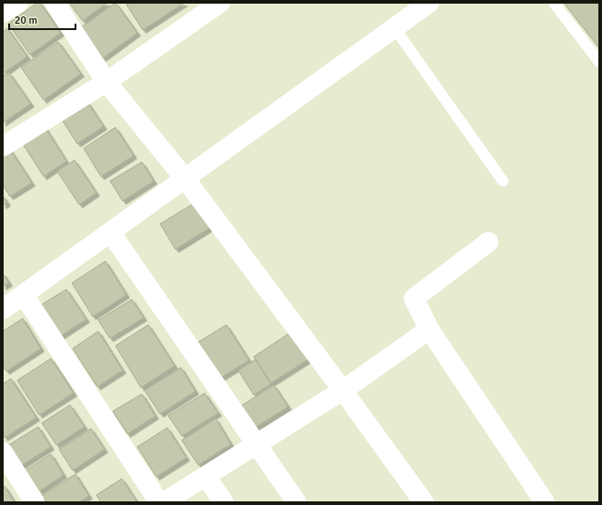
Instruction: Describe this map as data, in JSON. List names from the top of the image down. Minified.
{"scale_bar":"20 m"}
